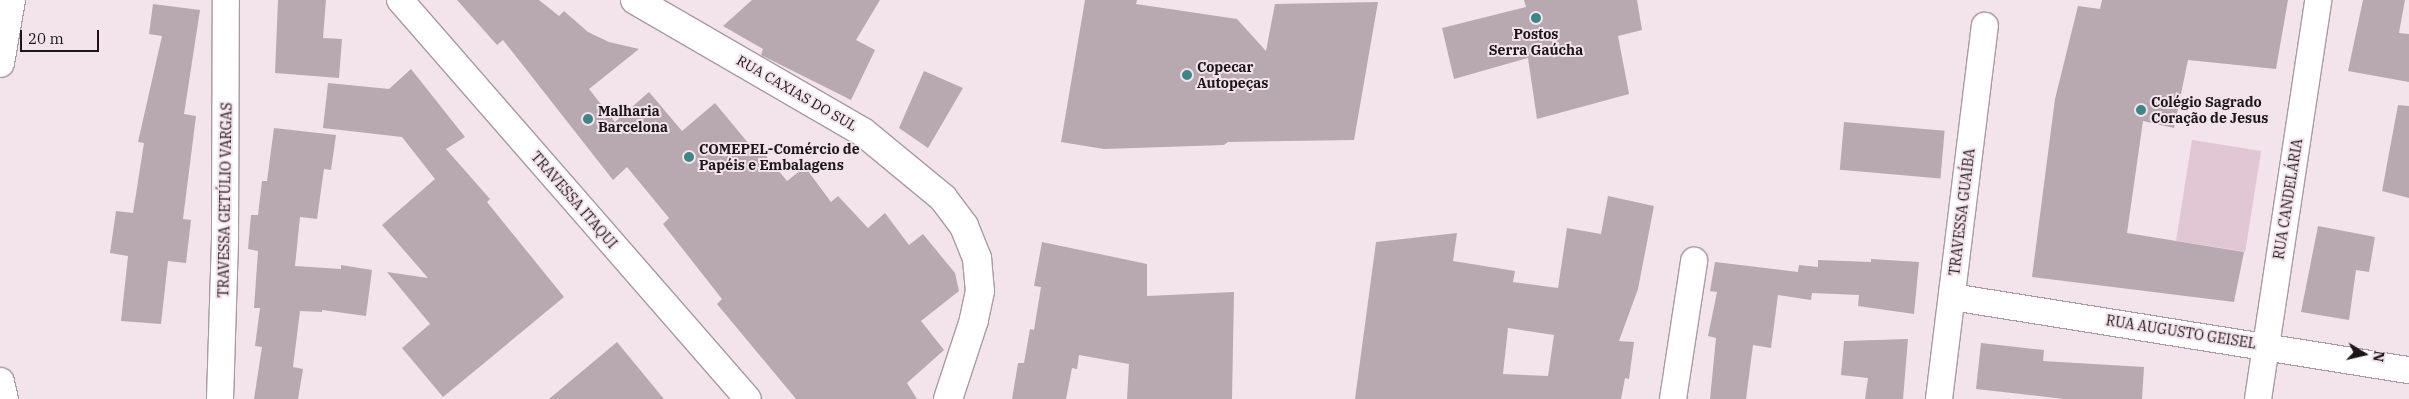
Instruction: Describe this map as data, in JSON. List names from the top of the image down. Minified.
{"streets":{"street":["RUA CAXIAS DO SUL","RUA CANDELÁRIA","TRAVESSA GETÚLIO VARGAS","TRAVESSA ITAQUI","TRAVESSA GUAÍBA","RUA AUGUSTO GEISEL"]},"crossings":[["RUA CANDELÁRIA","RUA AUGUSTO GEISEL"],["TRAVESSA GUAÍBA","RUA AUGUSTO GEISEL"]],"places":["Postos Serra Gaúcha","Copecar Autopeças","Colégio Sagrado Coração de Jesus","Malharia Barcelona","COMEPEL-Comércio de Papéis e Embalagens"],"scale_bar":"20 m","north":"right"}
